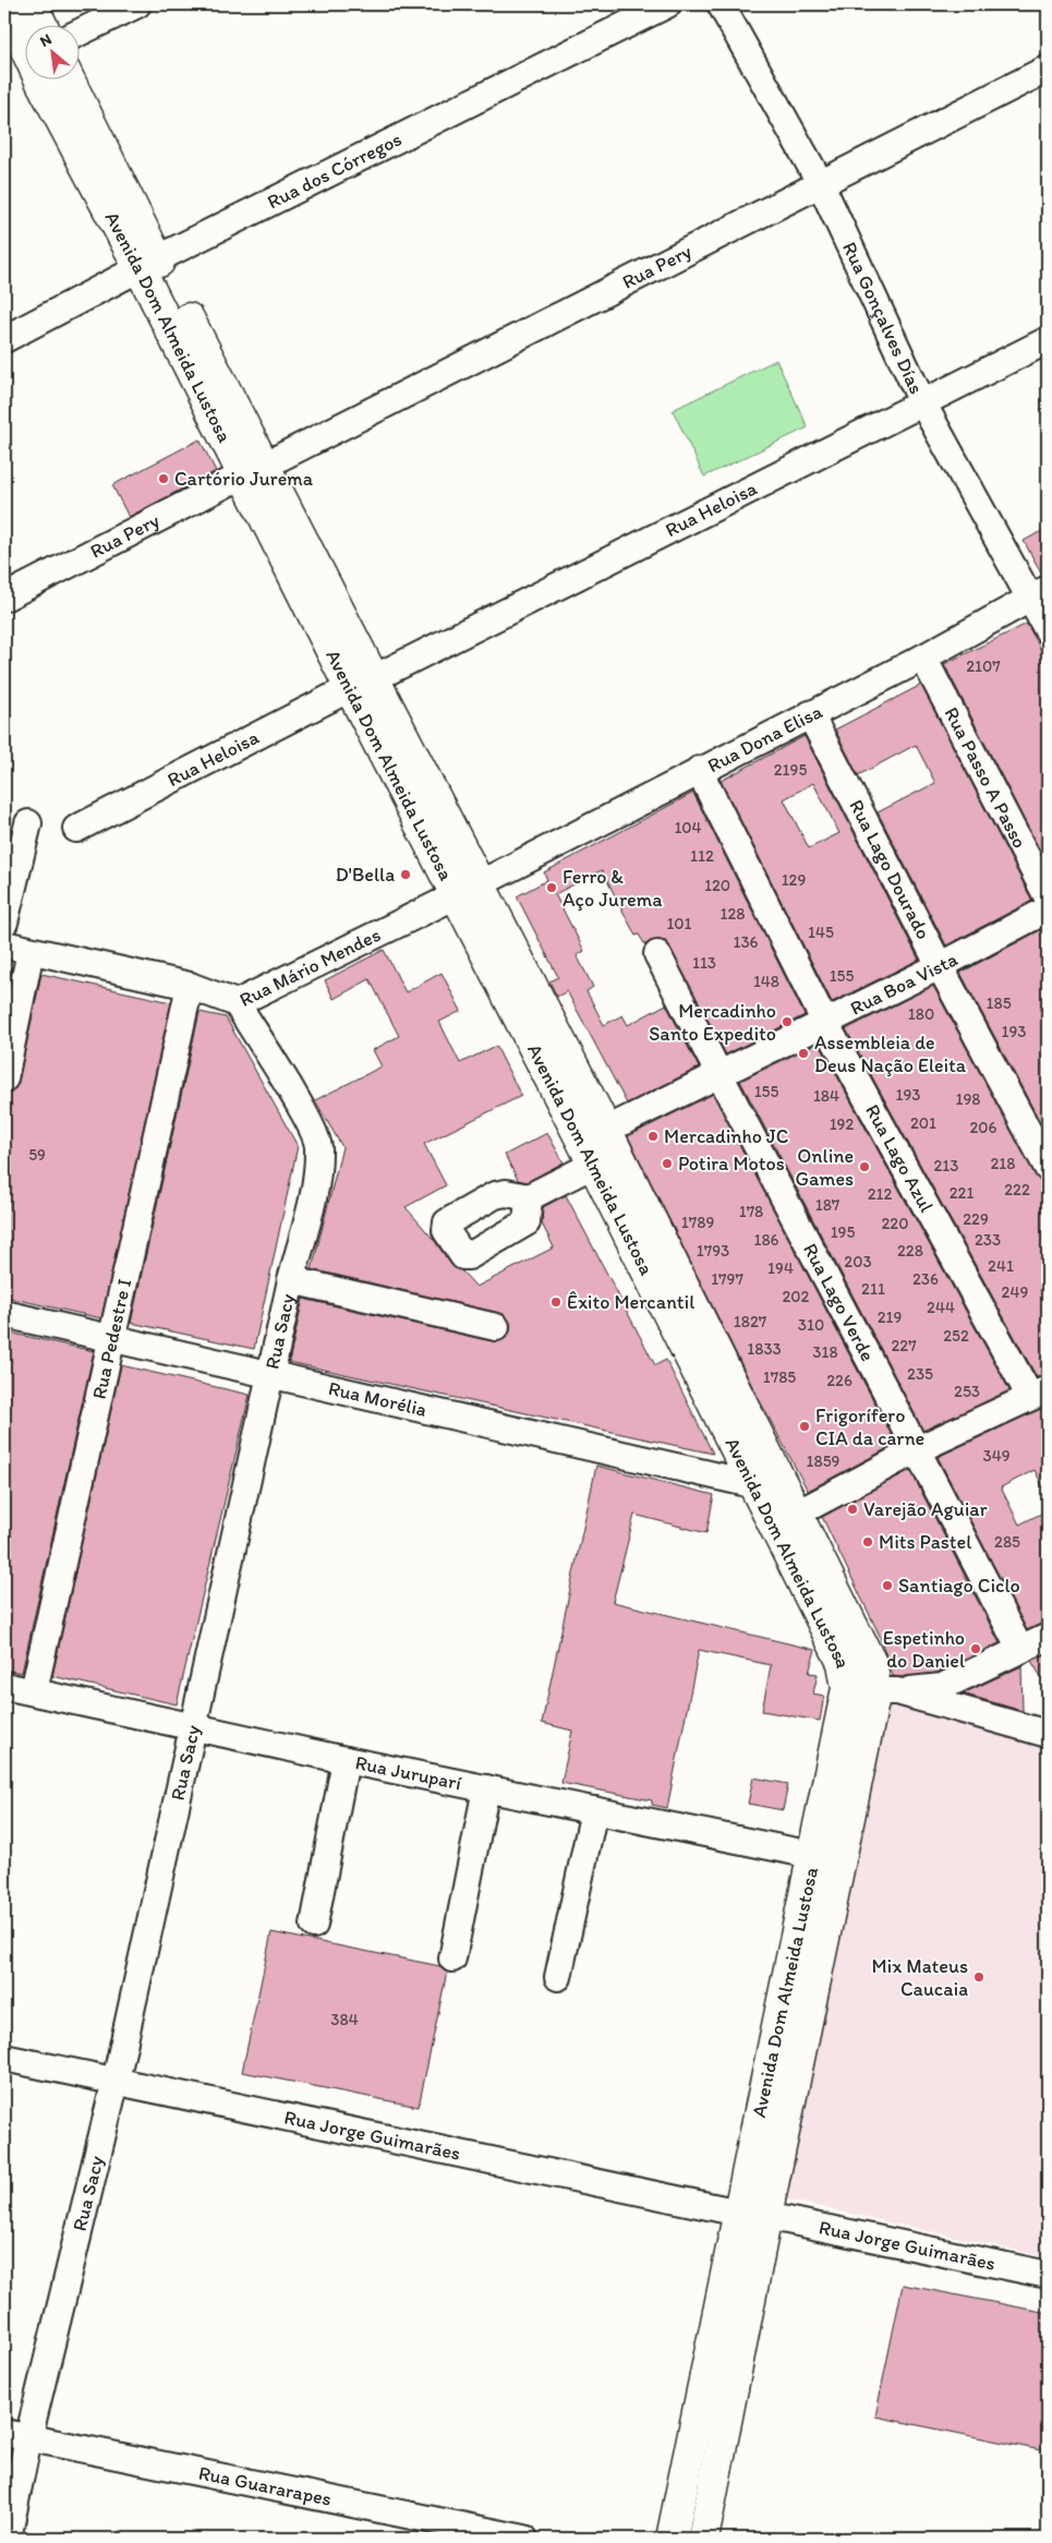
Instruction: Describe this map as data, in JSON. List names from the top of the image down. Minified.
{"streets":{"main road":["Avenida Dom Almeida Lustosa"],"street":["Rua dos Córregos","Rua Pery","Rua Gonçalves Días","Rua Heloisa","Rua Dona Elisa","Rua Passo A Passo","Rua Lago Dourado","Rua Mário Mendes","Rua Boa Vista","Rua Lago Azul","Rua Lago Verde","Rua Sacy","Rua Pedestre I","Rua Morélia","Rua Juruparí","Rua Jorge Guimarães","Rua Guararapes"]},"crossings":[["Rua dos Córregos","Avenida Dom Almeida Lustosa"],["Rua Pery","Rua Gonçalves Días"],["Rua Pery","Avenida Dom Almeida Lustosa"],["Rua Gonçalves Días","Rua Heloisa"],["Rua Gonçalves Días","Rua Dona Elisa"],["Avenida Dom Almeida Lustosa","Rua Heloisa"],["Avenida Dom Almeida Lustosa","Rua Dona Elisa"],["Avenida Dom Almeida Lustosa","Rua Mário Mendes"],["Avenida Dom Almeida Lustosa","Rua Boa Vista"],["Avenida Dom Almeida Lustosa","Rua Morélia"],["Avenida Dom Almeida Lustosa","Rua Juruparí"],["Avenida Dom Almeida Lustosa","Rua Jorge Guimarães"],["Rua Dona Elisa","Rua Passo A Passo"],["Rua Dona Elisa","Rua Lago Dourado"],["Rua Dona Elisa","Rua Mário Mendes"],["Rua Dona Elisa","Rua Lago Azul"],["Rua Lago Dourado","Rua Boa Vista"],["Rua Mário Mendes","Rua Sacy"],["Rua Mário Mendes","Rua Pedestre I"],["Rua Boa Vista","Rua Lago Azul"],["Rua Boa Vista","Rua Lago Verde"],["Rua Sacy","Rua Morélia"],["Rua Sacy","Rua Juruparí"],["Rua Sacy","Rua Jorge Guimarães"],["Rua Sacy","Rua Guararapes"],["Rua Pedestre I","Rua Morélia"],["Rua Pedestre I","Rua Juruparí"]],"places":["Cartório Jurema","D'Bella","Ferro & Aço Jurema","Mercadinho Santo Expedito","Assembleia de Deus Nação Eleita","Mercadinho JC","Potira Motos","Online Games","Êxito Mercantil","Frigorífero CIA da carne","Varejão Aguiar","Mits Pastel","Santiago Ciclo","Espetinho do Daniel","Mix Mateus Caucaia"],"house_numbers":["2107","2195","104","112","129","120","128","101","145","136","113","155","148","185","180","193","155","193","184","198","201","192","206","59","218","213","222","221","212","187","178","229","1789","220","195","186","233","1793","228","203","241","194","1797","236","211","249","202","244","219","1827","310","252","227","1833","318","235","1785","226","253","349","1859","285","384"],"north":"top left"}
